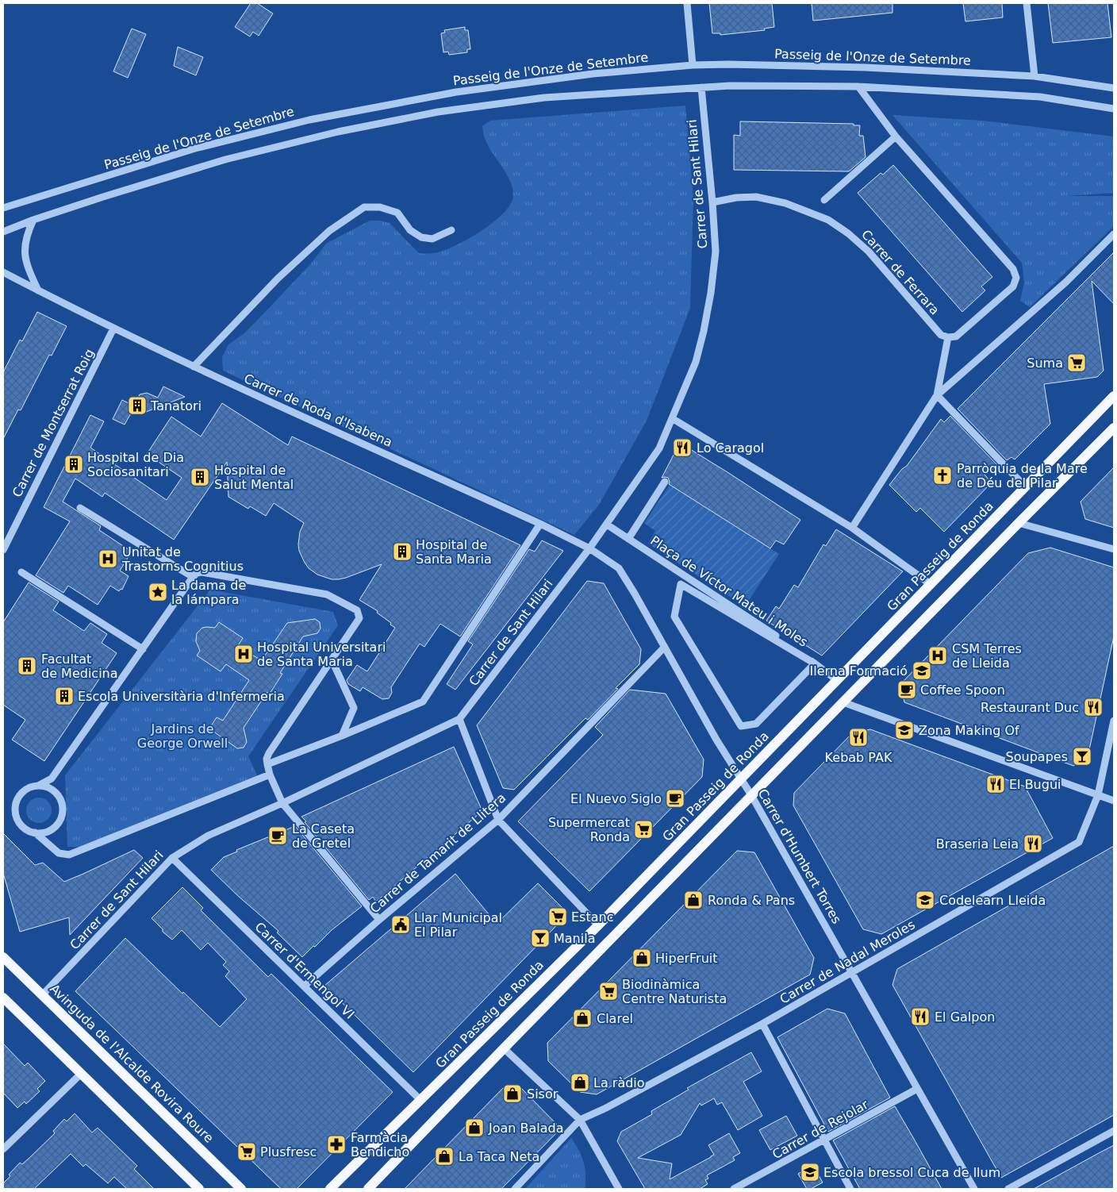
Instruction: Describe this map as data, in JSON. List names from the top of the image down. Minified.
{"streets":{"main road":["Gran Passeig de Ronda","Avinguda de l'Alcalde Rovira Roure"],"street":["Passeig de l'Onze de Setembre","Carrer de Sant Hilari","Carrer de Ferrara","Carrer de Roda d'Isabena","Carrer de Montserrat Roig","Plaça de Víctor Mateu i Moles","Carrer de Tamarit de Llitera","Carrer d'Humbert Torres","Carrer de Nadal Meroles","Carrer d'Ermengol VI","Carrer de Rejolar"]},"crossings":[["Carrer de Sant Hilari","Carrer de Ferrara"],["Carrer de Sant Hilari","Carrer de Roda d'Isabena"],["Carrer de Sant Hilari","Plaça de Víctor Mateu i Moles"],["Carrer de Sant Hilari","Carrer d'Humbert Torres"],["Carrer de Sant Hilari","Carrer d'Ermengol VI"],["Carrer de Sant Hilari","Avinguda de l'Alcalde Rovira Roure"],["Carrer de Roda d'Isabena","Carrer de Montserrat Roig"],["Carrer de Roda d'Isabena","Carrer d'Humbert Torres"],["Gran Passeig de Ronda","Plaça de Víctor Mateu i Moles"],["Gran Passeig de Ronda","Carrer d'Humbert Torres"],["Gran Passeig de Ronda","Carrer d'Ermengol VI"],["Carrer de Tamarit de Llitera","Carrer d'Humbert Torres"],["Carrer de Tamarit de Llitera","Carrer d'Ermengol VI"],["Carrer d'Humbert Torres","Carrer de Nadal Meroles"],["Carrer d'Humbert Torres","Carrer de Rejolar"]],"parks":["Jardins de George Orwell"],"places":{"supermarket":["Suma","Supermercat Ronda","Estanc","Biodinàmica Centre Naturista","Plusfresc"],"building":["Tanatori","Hospital de Dia Sociosanitari","Hospital de Salut Mental","Hospital de Santa Maria","Facultat de Medicina","Escola Universitària d'Infermeria"],"restaurant":["Lo Caragol","Restaurant Duc","Kebab PAK","El Bugui","Braseria Leia","El Galpon"],"church":["Parròquia de la Mare de Déu del Pilar"],"hospital":["Unitat de Trastorns Cognitius","Hospital Universitari de Santa Maria","CSM Terres de Lleida"],"place":["La dama de la lámpara"],"school or university":["Ilerna Formació","Zona Making Of","Codelearn Lleida","Escola bressol Cuca de llum"],"cafe":["Coffee Spoon","El Nuevo Siglo","La Caseta de Gretel"],"bar":["Soupapes","Manila"],"shop":["Ronda & Pans","HiperFruit","Clarel","La ràdio","Sisor","Joan Balada","La Taca Neta"],"public building":["Llar Municipal El Pilar"],"pharmacy":["Farmàcia Bendicho"]}}
